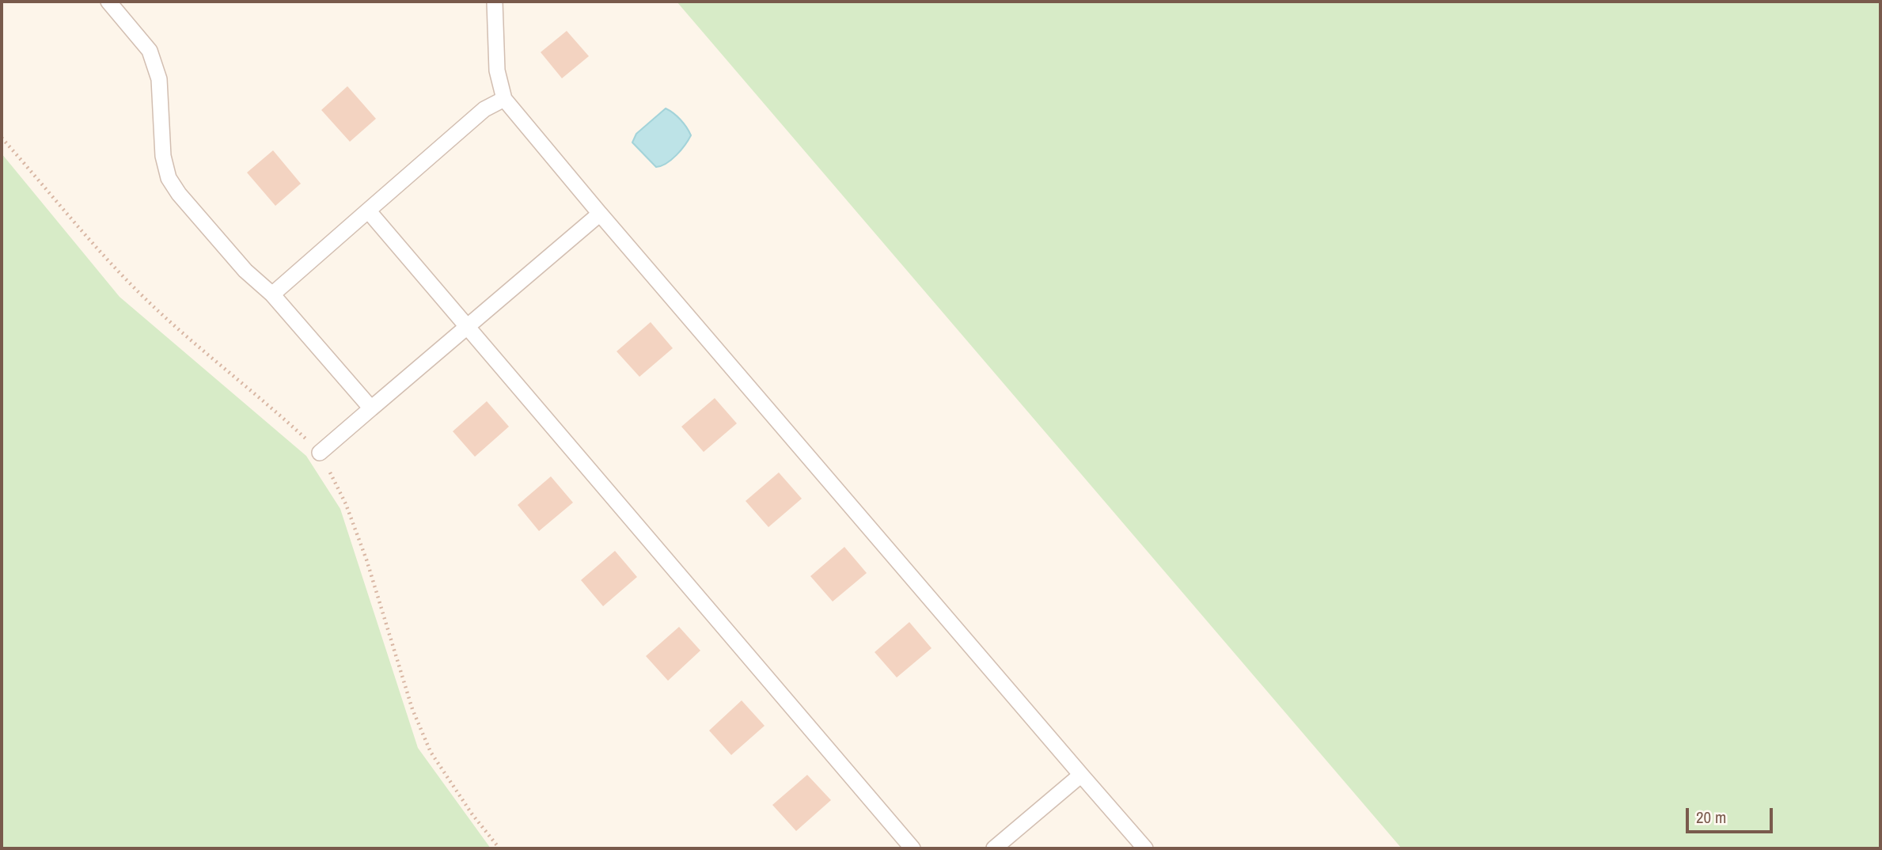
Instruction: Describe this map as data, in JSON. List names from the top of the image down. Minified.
{"scale_bar":"20 m"}
